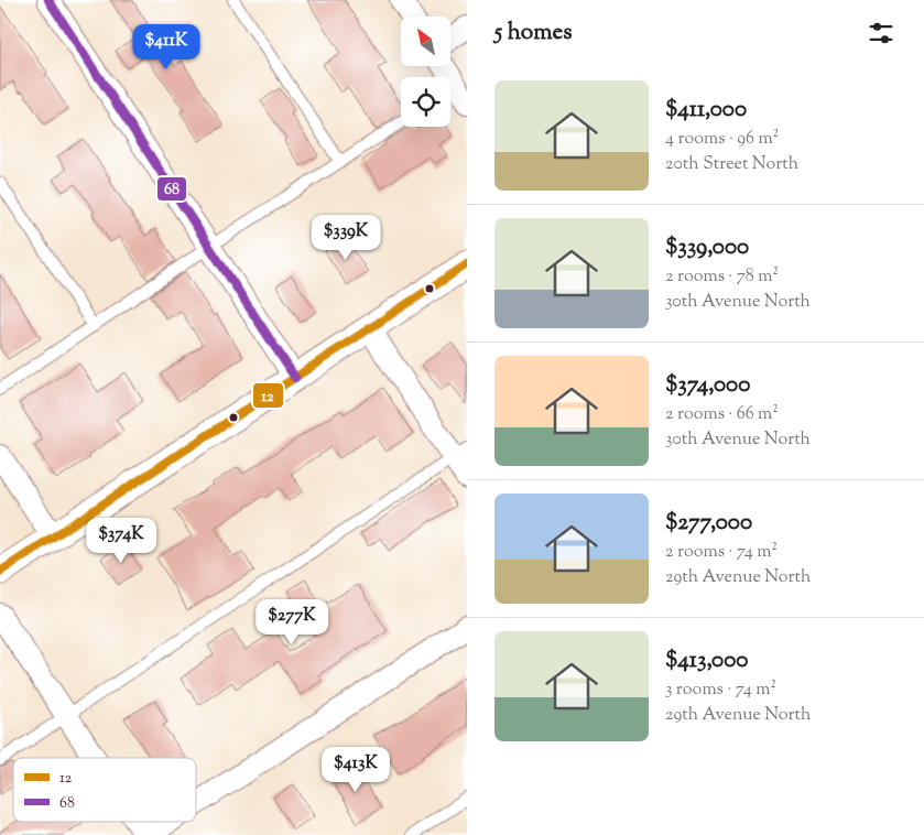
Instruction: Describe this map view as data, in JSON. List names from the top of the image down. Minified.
{"lines":["transit line 68","transit line 12"],"legend":["12","68"],"north":"top left","page":{"heading":"5 homes","price":["$411K","$339K","$374K","$277K","$413K"],"list":[{"name":"$411,000","note":"4 rooms · 96 m² · 20th Street North"},{"name":"$339,000","note":"2 rooms · 78 m² · 30th Avenue North"},{"name":"$374,000","note":"2 rooms · 66 m² · 30th Avenue North"},{"name":"$277,000","note":"2 rooms · 74 m² · 29th Avenue North"},{"name":"$413,000","note":"3 rooms · 74 m² · 29th Avenue North"}]}}
